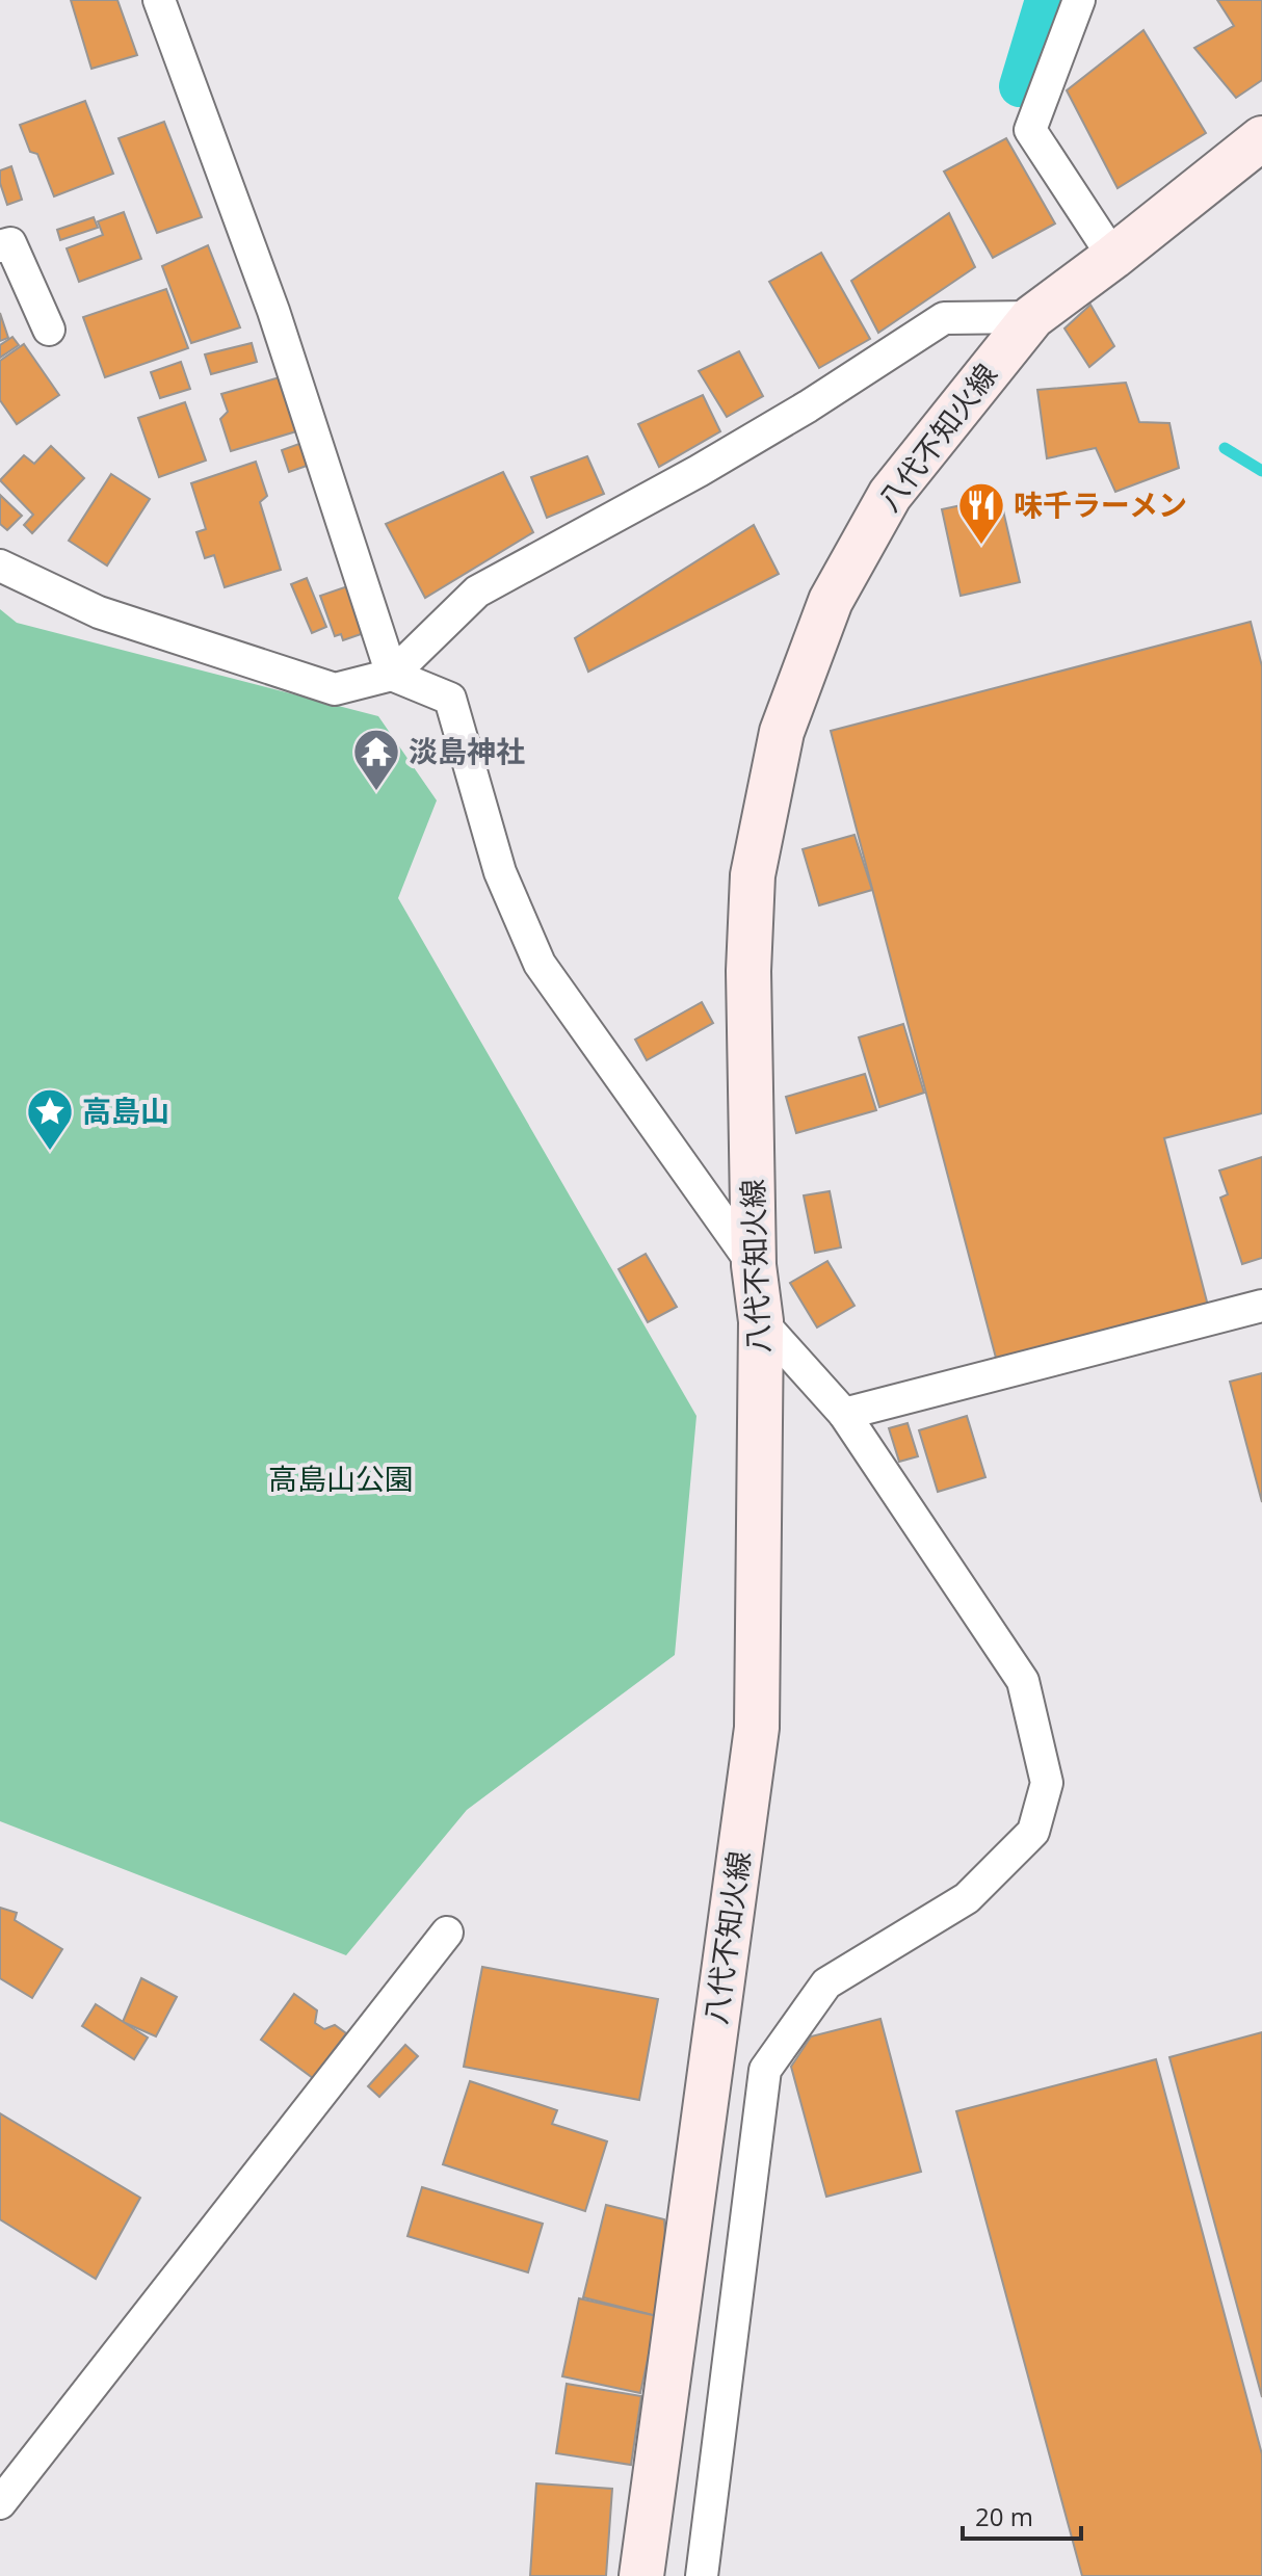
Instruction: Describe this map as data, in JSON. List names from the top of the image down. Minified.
{"streets":{"main road":["八代不知火線"]},"parks":["高島山公園"],"places":{"restaurant":["味千ラーメン"],"temple":["淡島神社"],"place":["高島山"]},"scale_bar":"20 m"}
